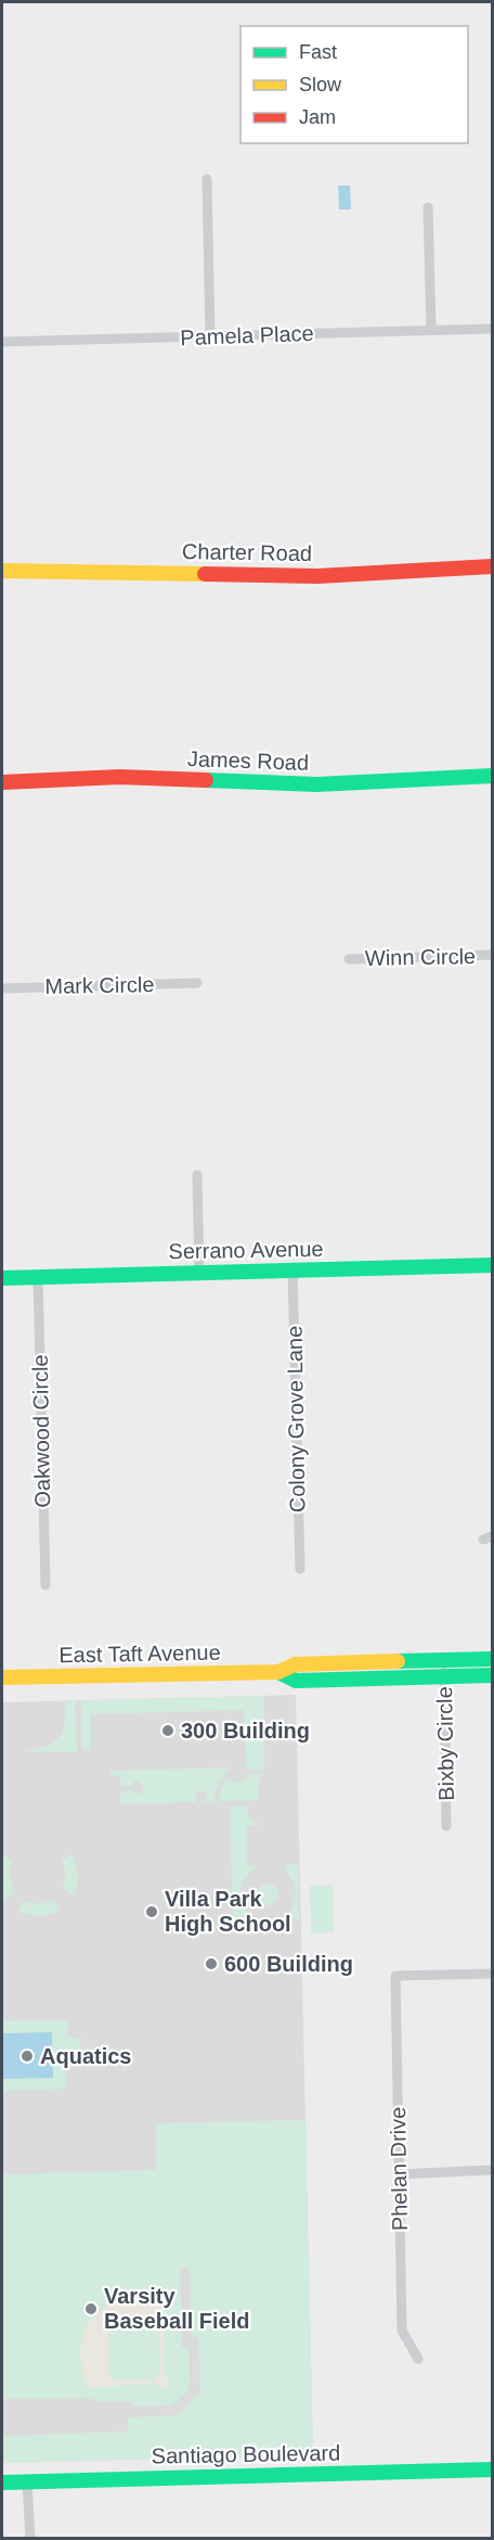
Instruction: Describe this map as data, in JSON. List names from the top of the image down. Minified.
{"streets":{"street":["Pamela Place","Charter Road","James Road","Winn Circle","Mark Circle","Serrano Avenue","Colony Grove Lane","Oakwood Circle","East Taft Avenue","Bixby Circle","Phelan Drive","Santiago Boulevard"]},"crossings":[["Serrano Avenue","Colony Grove Lane"],["Serrano Avenue","Oakwood Circle"],["East Taft Avenue","Bixby Circle"]],"places":["300 Building","Villa Park High School","600 Building","Aquatics","Varsity Baseball Field"],"legend":["Fast","Slow","Jam"]}
